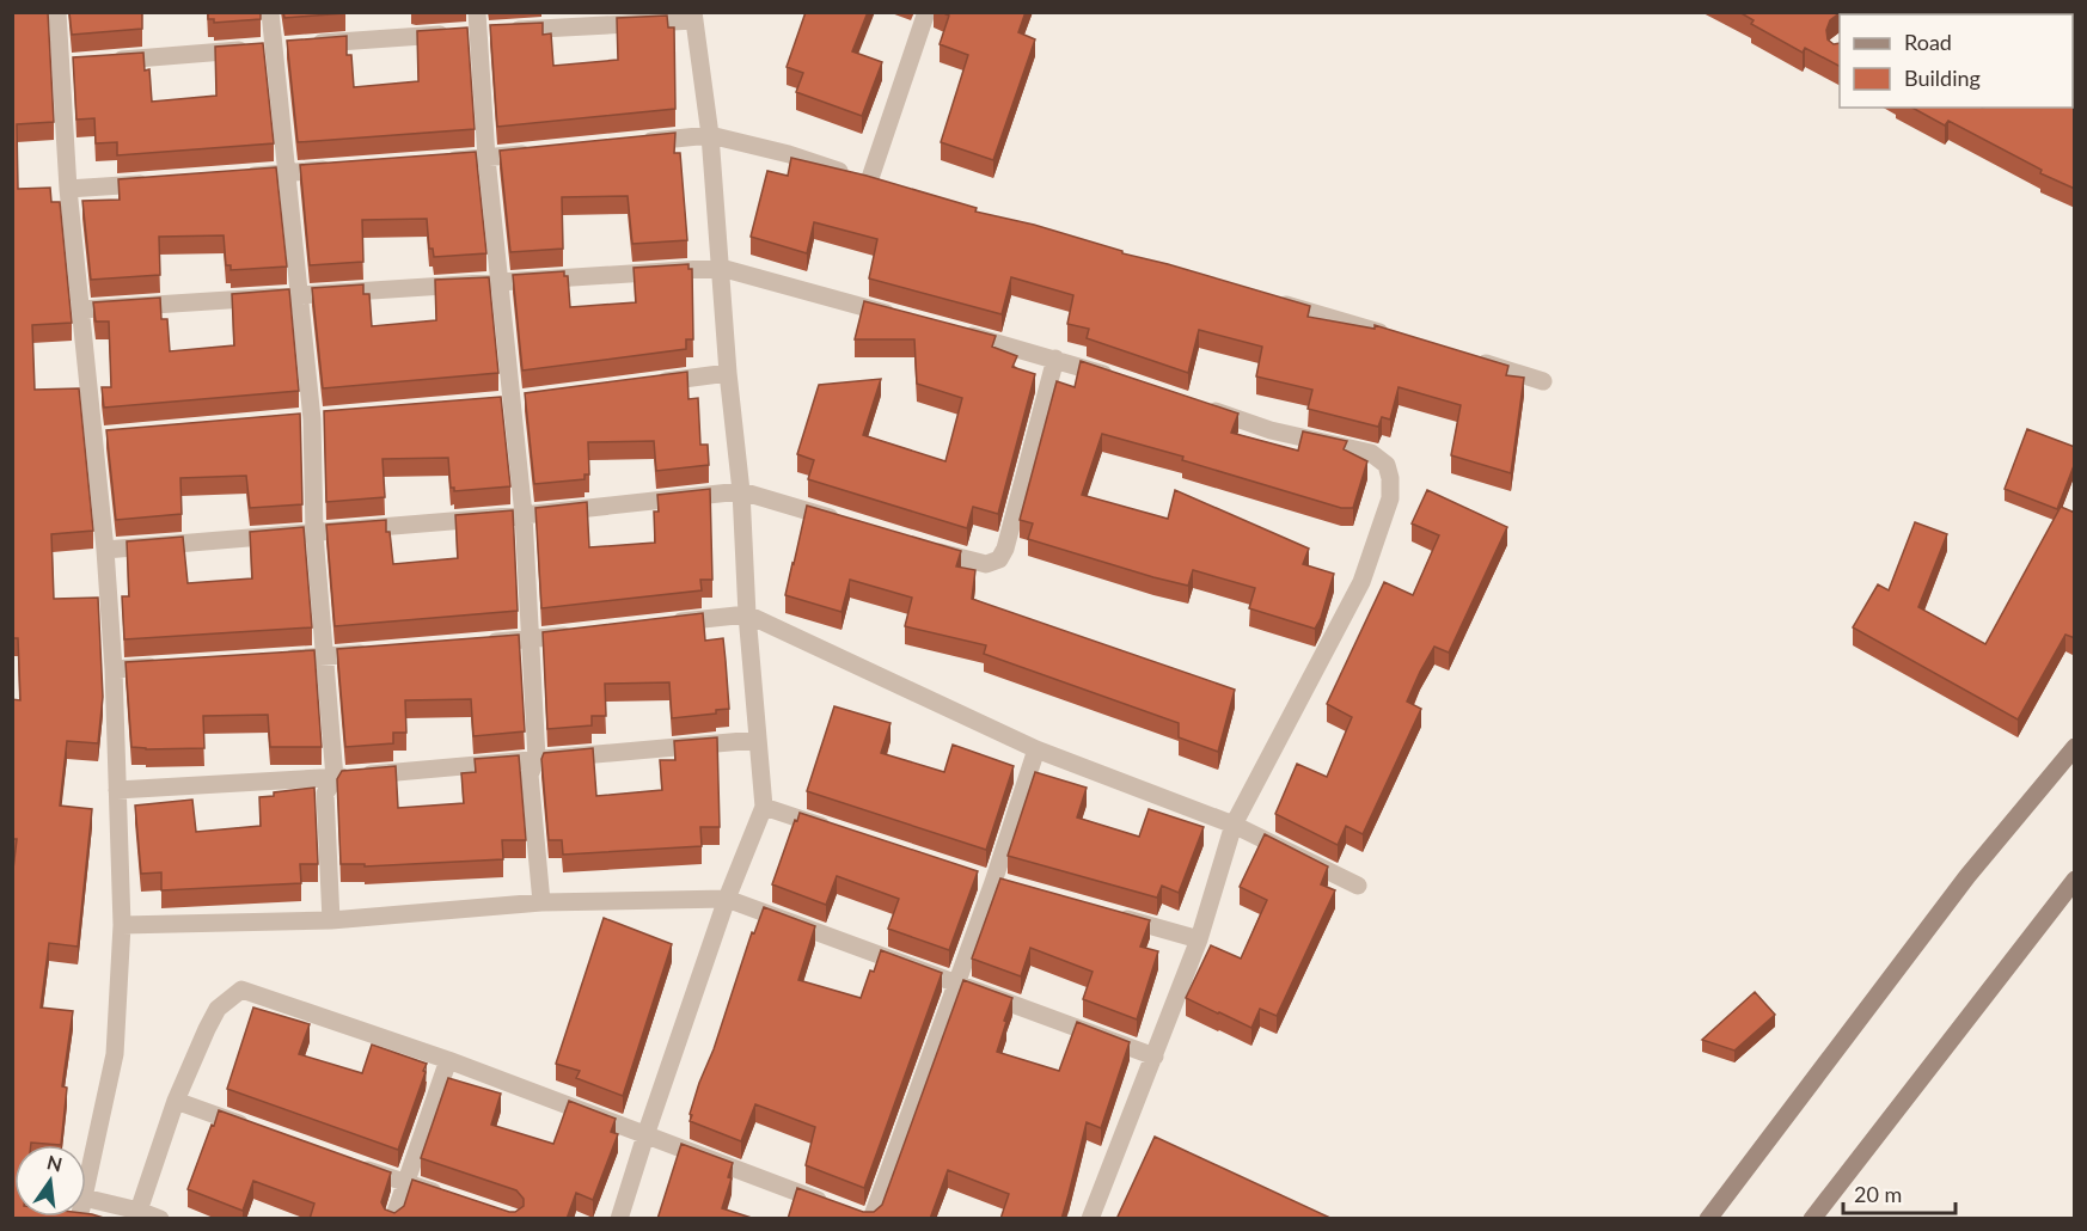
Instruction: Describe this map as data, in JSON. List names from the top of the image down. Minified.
{"legend":["Road","Building"],"scale_bar":"20 m","north":"top"}
